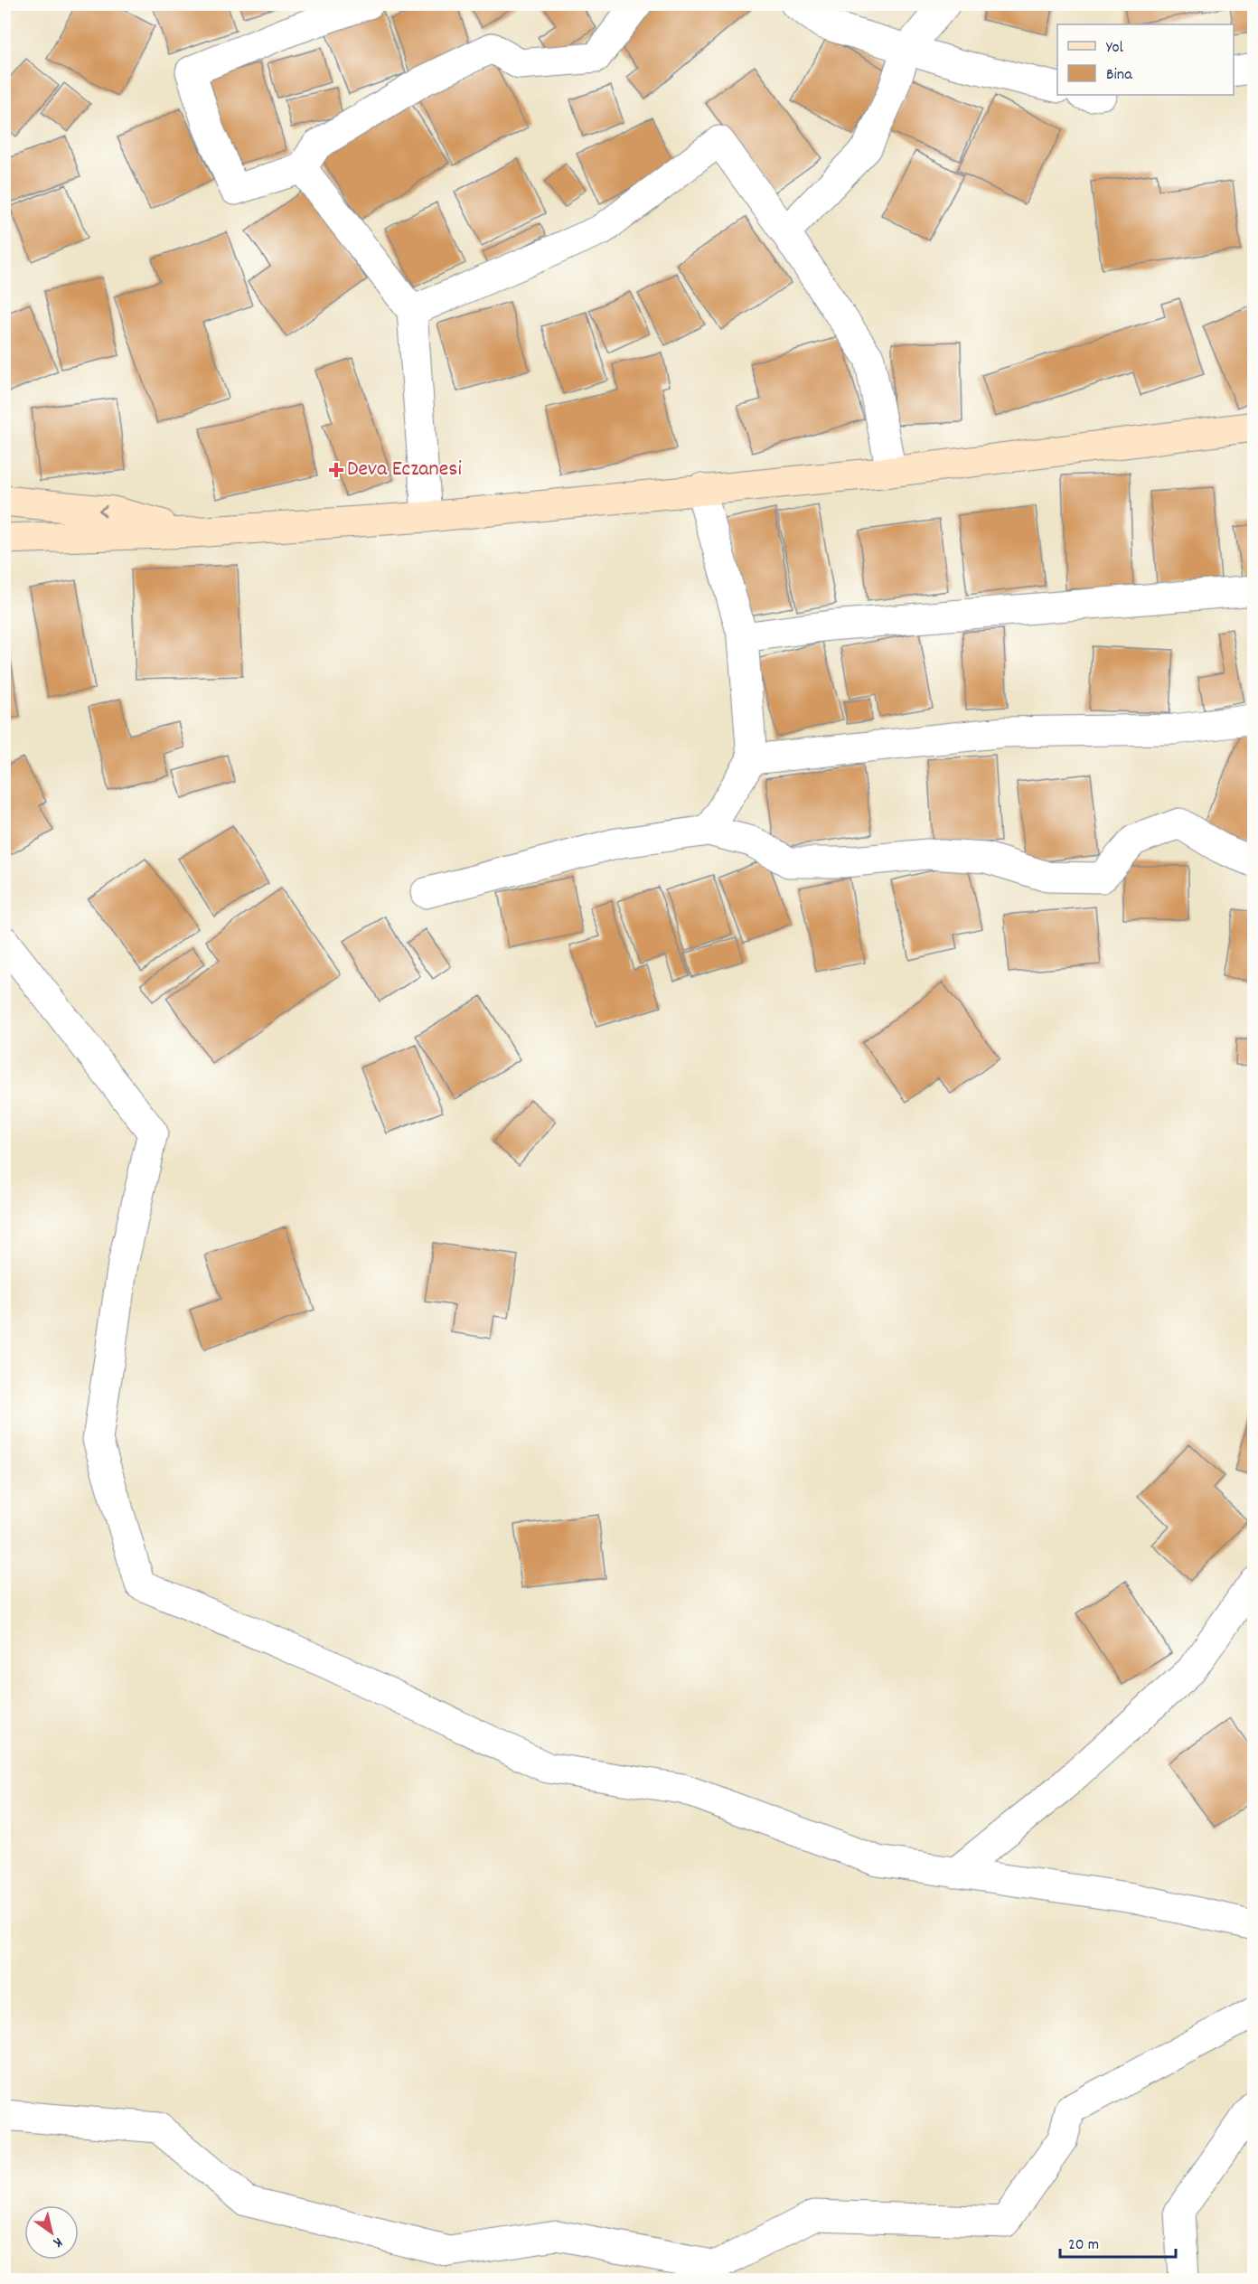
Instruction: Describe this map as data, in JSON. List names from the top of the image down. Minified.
{"places":{"health":["Deva Eczanesi"]},"legend":["Yol","Bina"],"scale_bar":"20 m","north":"bottom right"}
